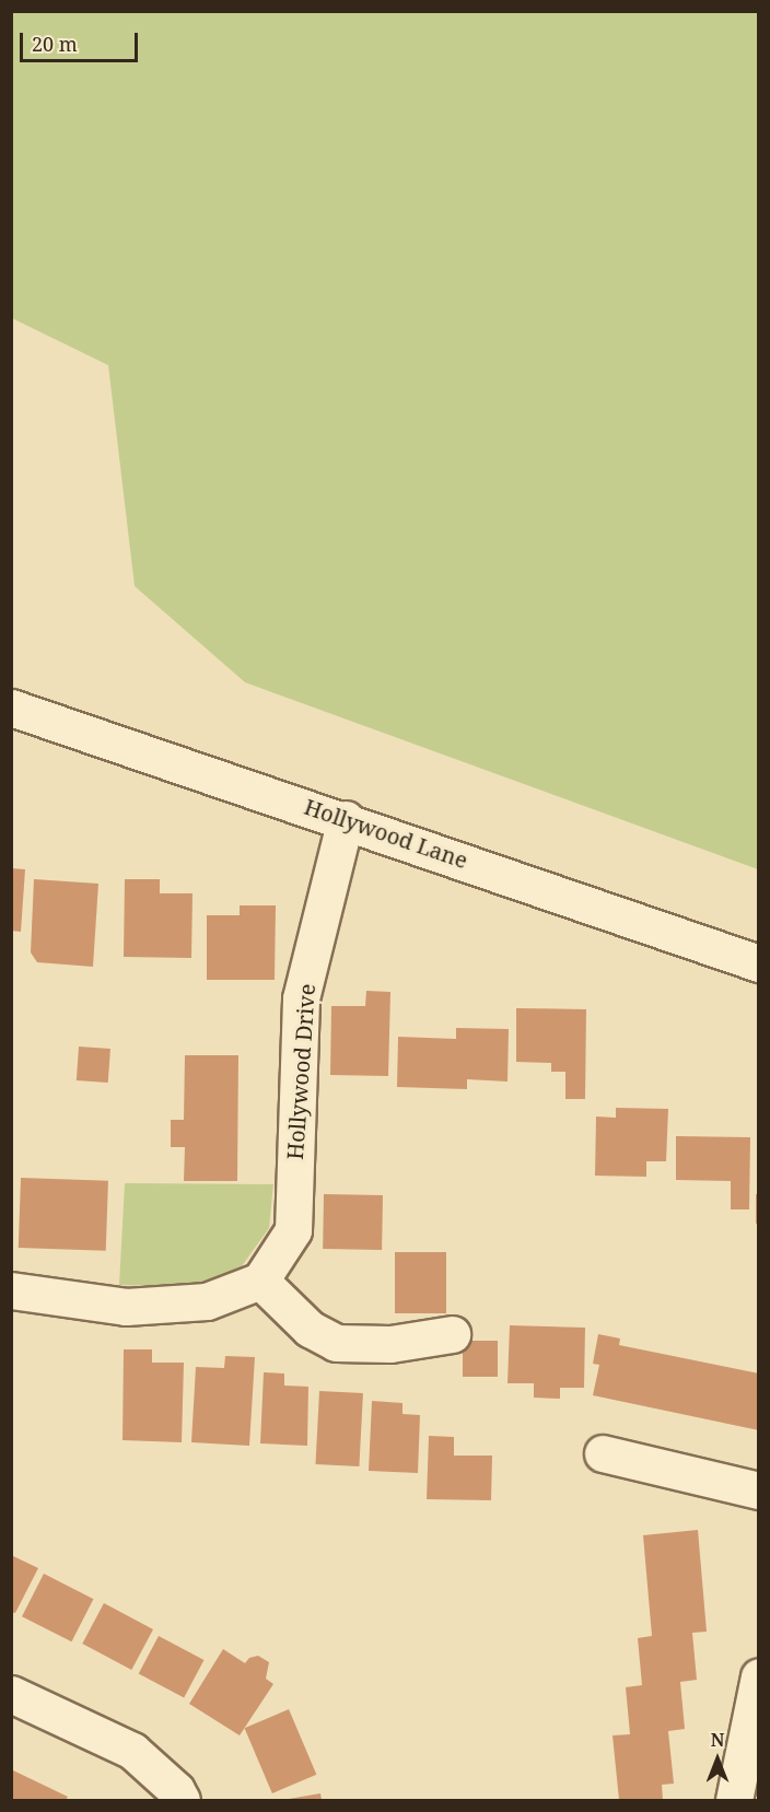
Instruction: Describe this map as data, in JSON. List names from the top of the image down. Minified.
{"streets":{"street":["Hollywood Lane","Hollywood Drive"]},"crossings":[["Hollywood Lane","Hollywood Drive"]],"scale_bar":"20 m","north":"top"}
